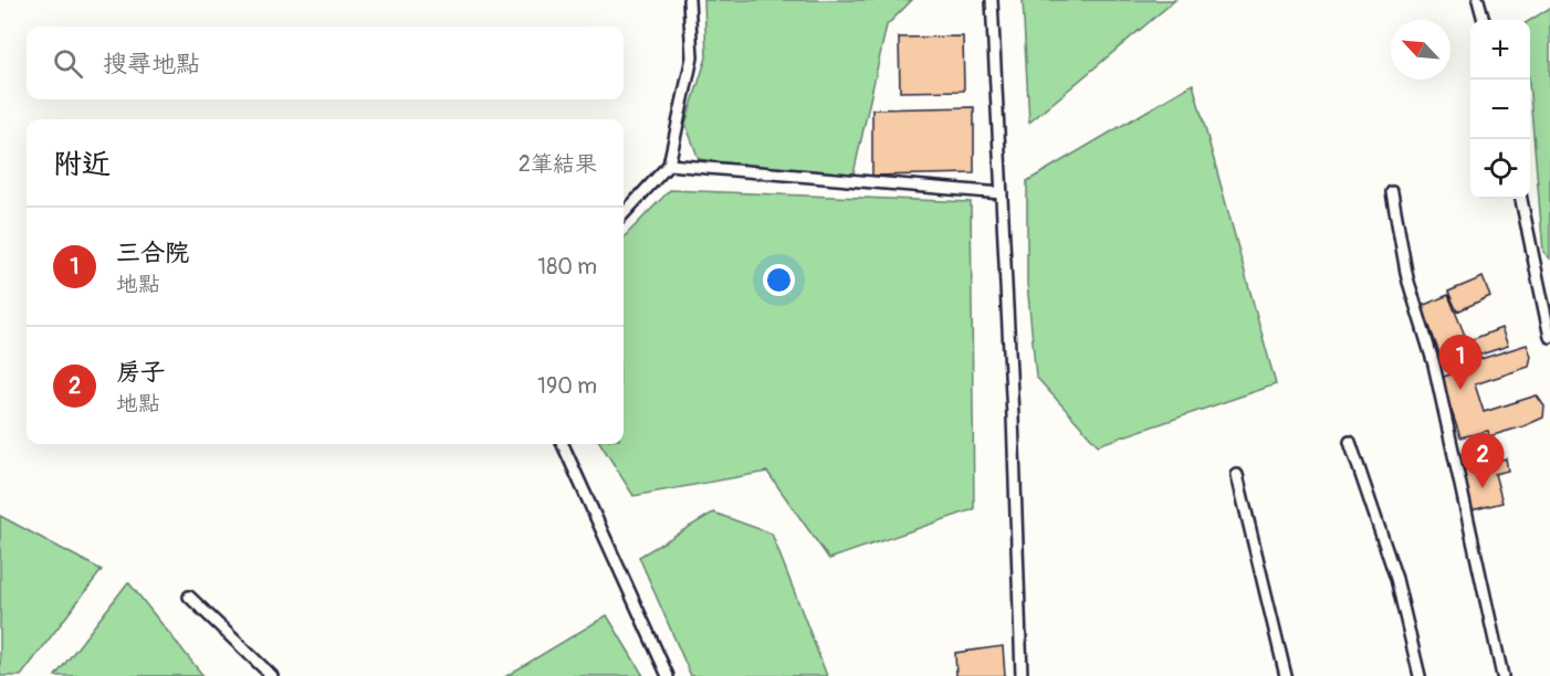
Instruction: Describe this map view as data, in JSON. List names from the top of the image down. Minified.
{"north":"top left","page":{"map_buttons":["+","−"],"search":"搜尋地點","heading":["附近","2筆結果"],"list":[{"mark":"1","name":"三合院","note":"地點","value":"180 m"},{"mark":"2","name":"房子","note":"地點","value":"190 m"}],"pins":["1","2"]}}
